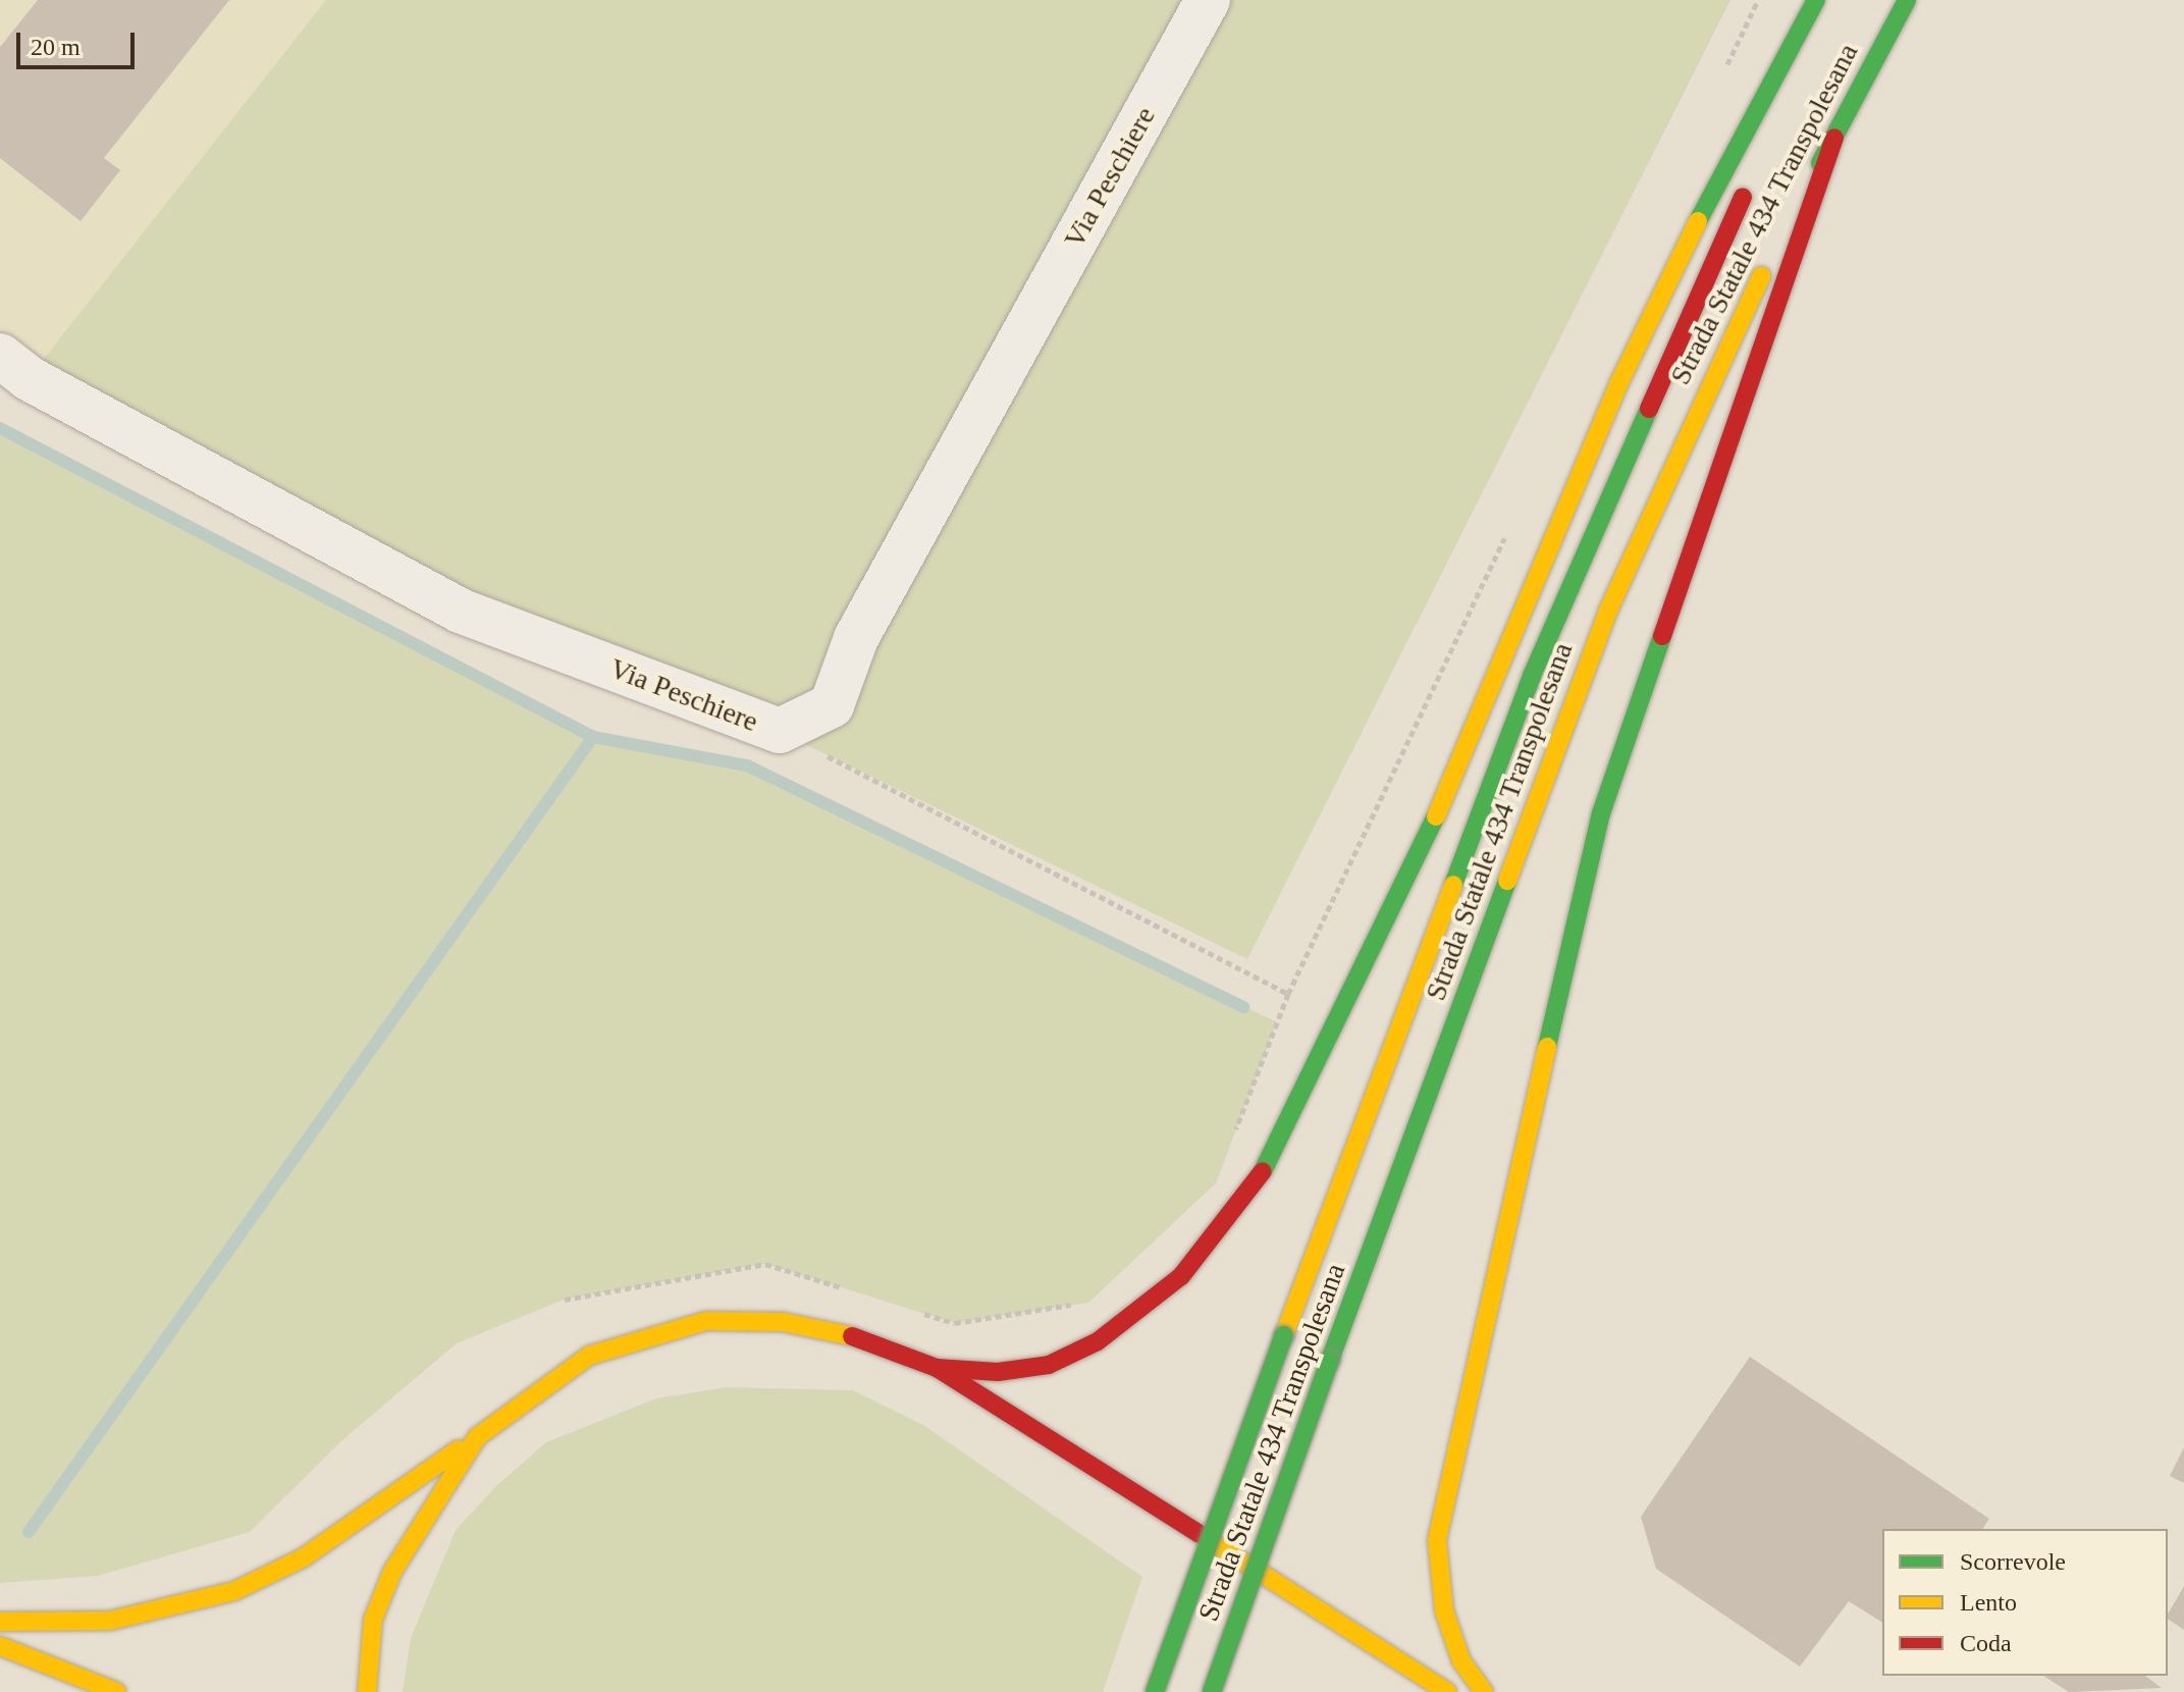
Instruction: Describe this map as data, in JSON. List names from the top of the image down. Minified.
{"streets":{"main road":["Strada Statale 434 Transpolesana"],"street":["Via Peschiere"]},"legend":["Scorrevole","Lento","Coda"],"scale_bar":"20 m"}
